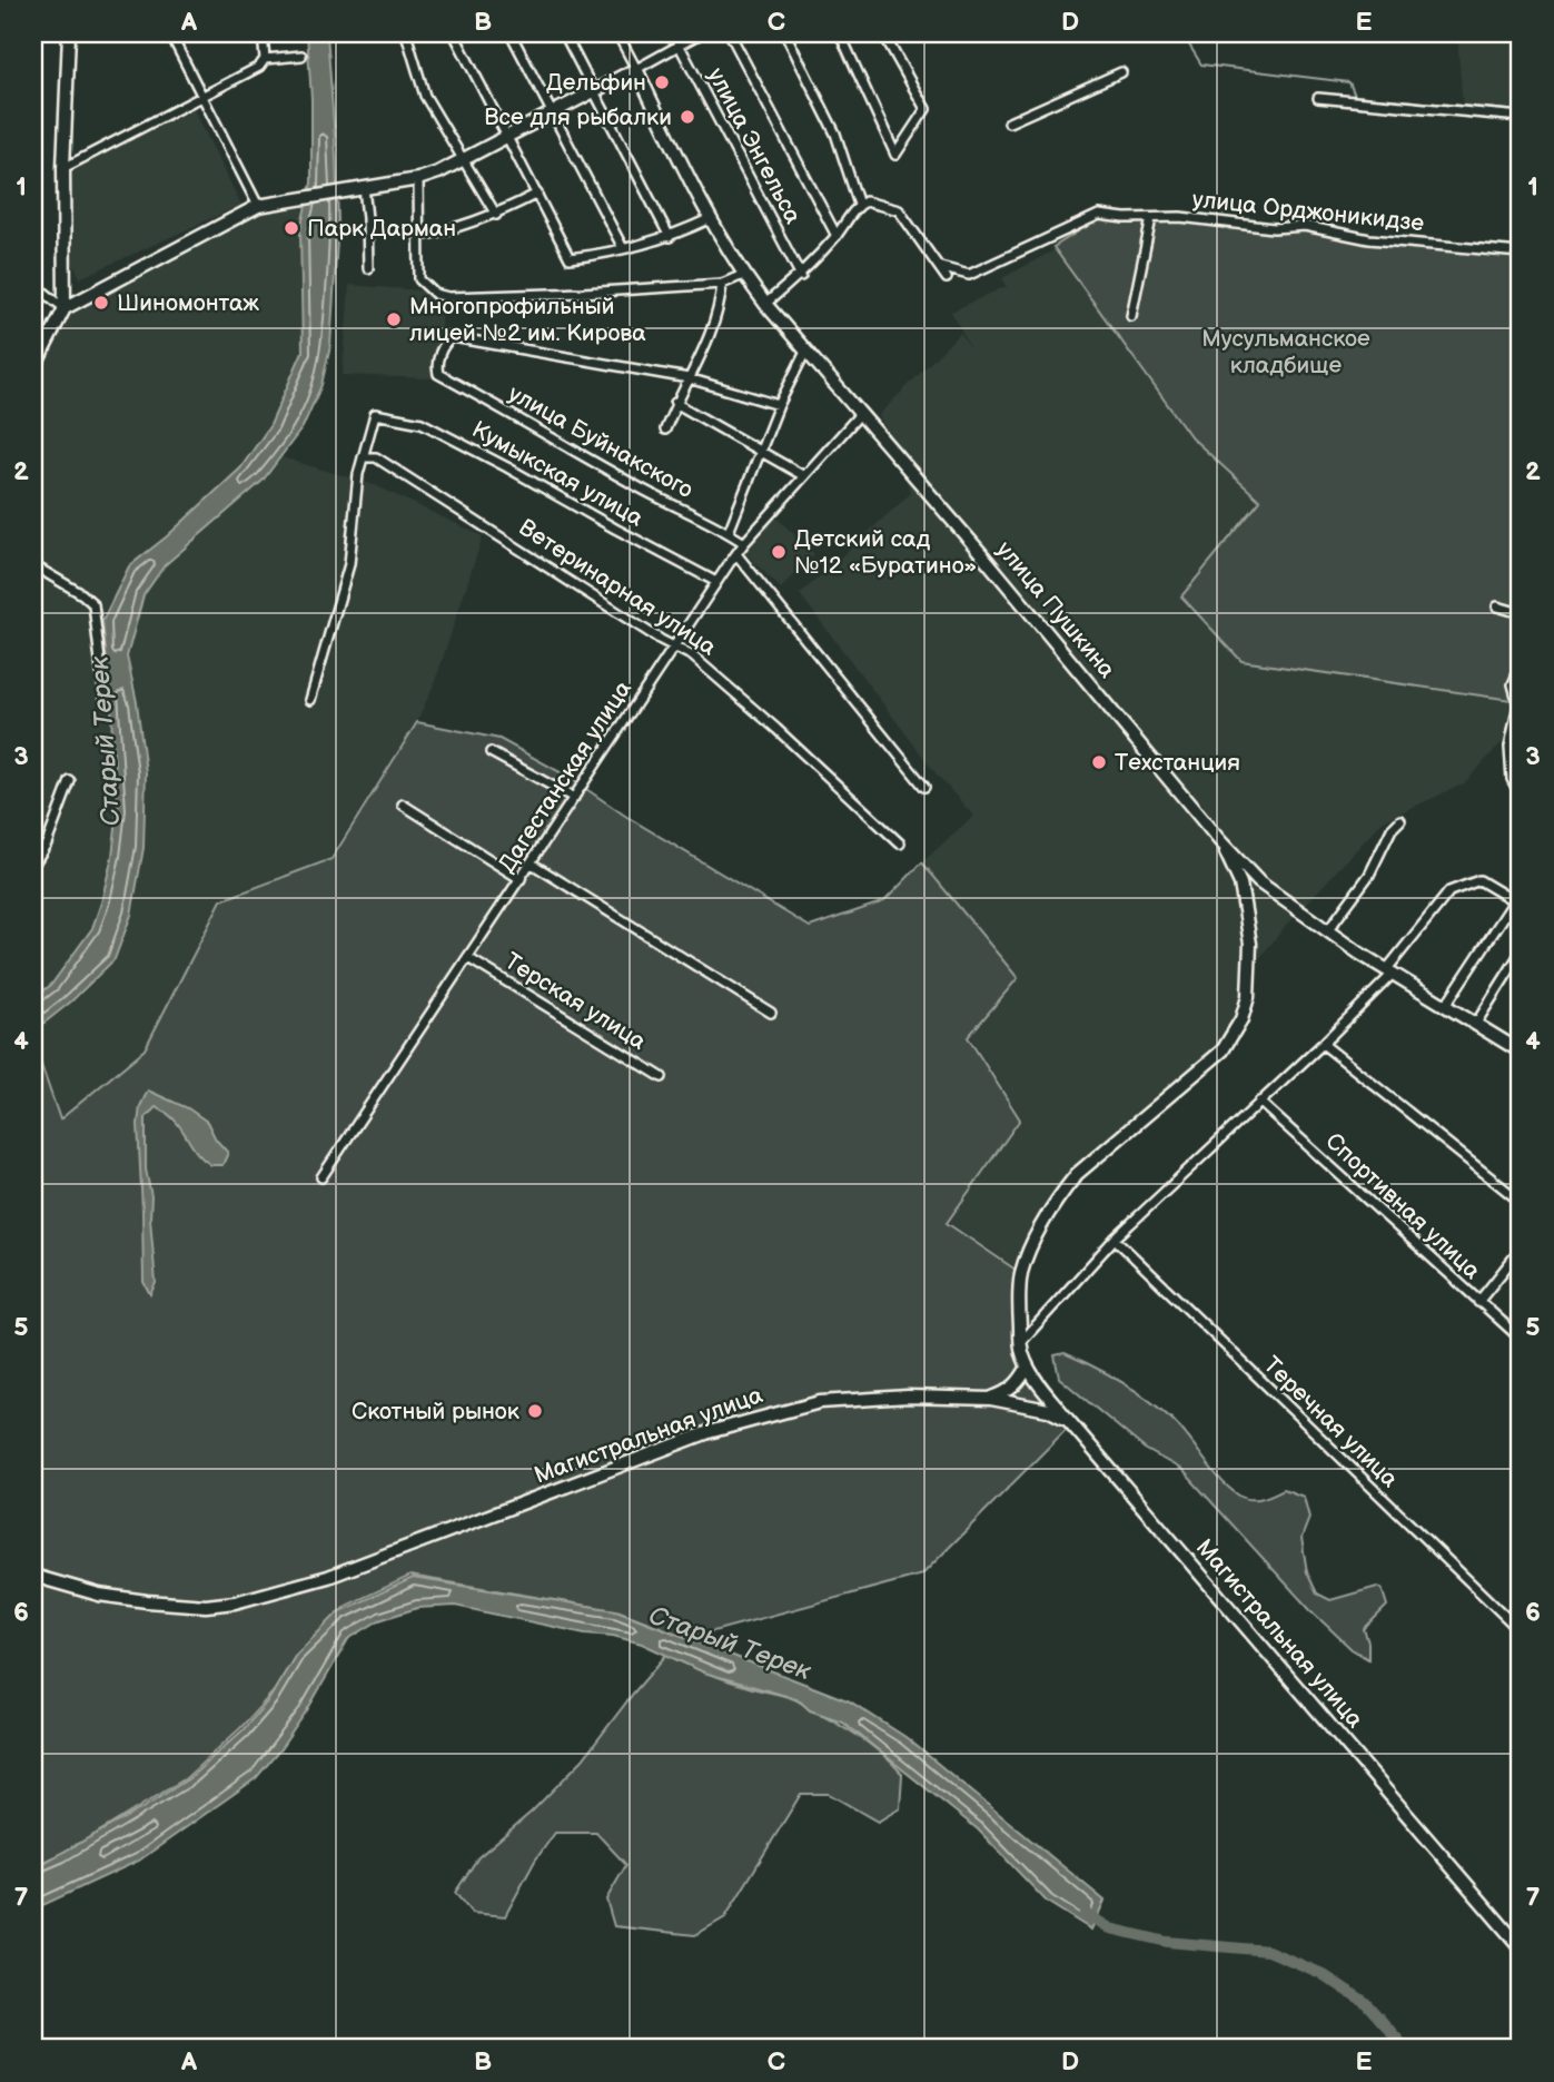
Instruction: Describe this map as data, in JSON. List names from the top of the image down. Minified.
{"streets":{"street":["улица Энгельса","улица Орджоникидзе","улица Буйнакского","Кумыкская улица","Ветеринарная улица","улица Пушкина","Дагестанская улица","Терская улица","Спортивная улица","Теречная улица","Магистральная улица"]},"crossings":[["улица Буйнакского","Дагестанская улица"],["Кумыкская улица","Ветеринарная улица"],["Кумыкская улица","Дагестанская улица"],["Ветеринарная улица","Дагестанская улица"],["улица Пушкина","Дагестанская улица"],["улица Пушкина","Магистральная улица"],["Дагестанская улица","Терская улица"]],"water":["Старый Терек"],"parks":["Мусульманское кладбище"],"places":["Дельфин","Все для рыбалки","Парк Дарман","Шиномонтаж","Многопрофильный лицей №2 им. Кирова","Детский сад №12 «Буратино»","Техстанция","Скотный рынок"],"grid":{"columns":["A","B","C","D","E"],"rows":["1","2","3","4","5","6","7"]}}
